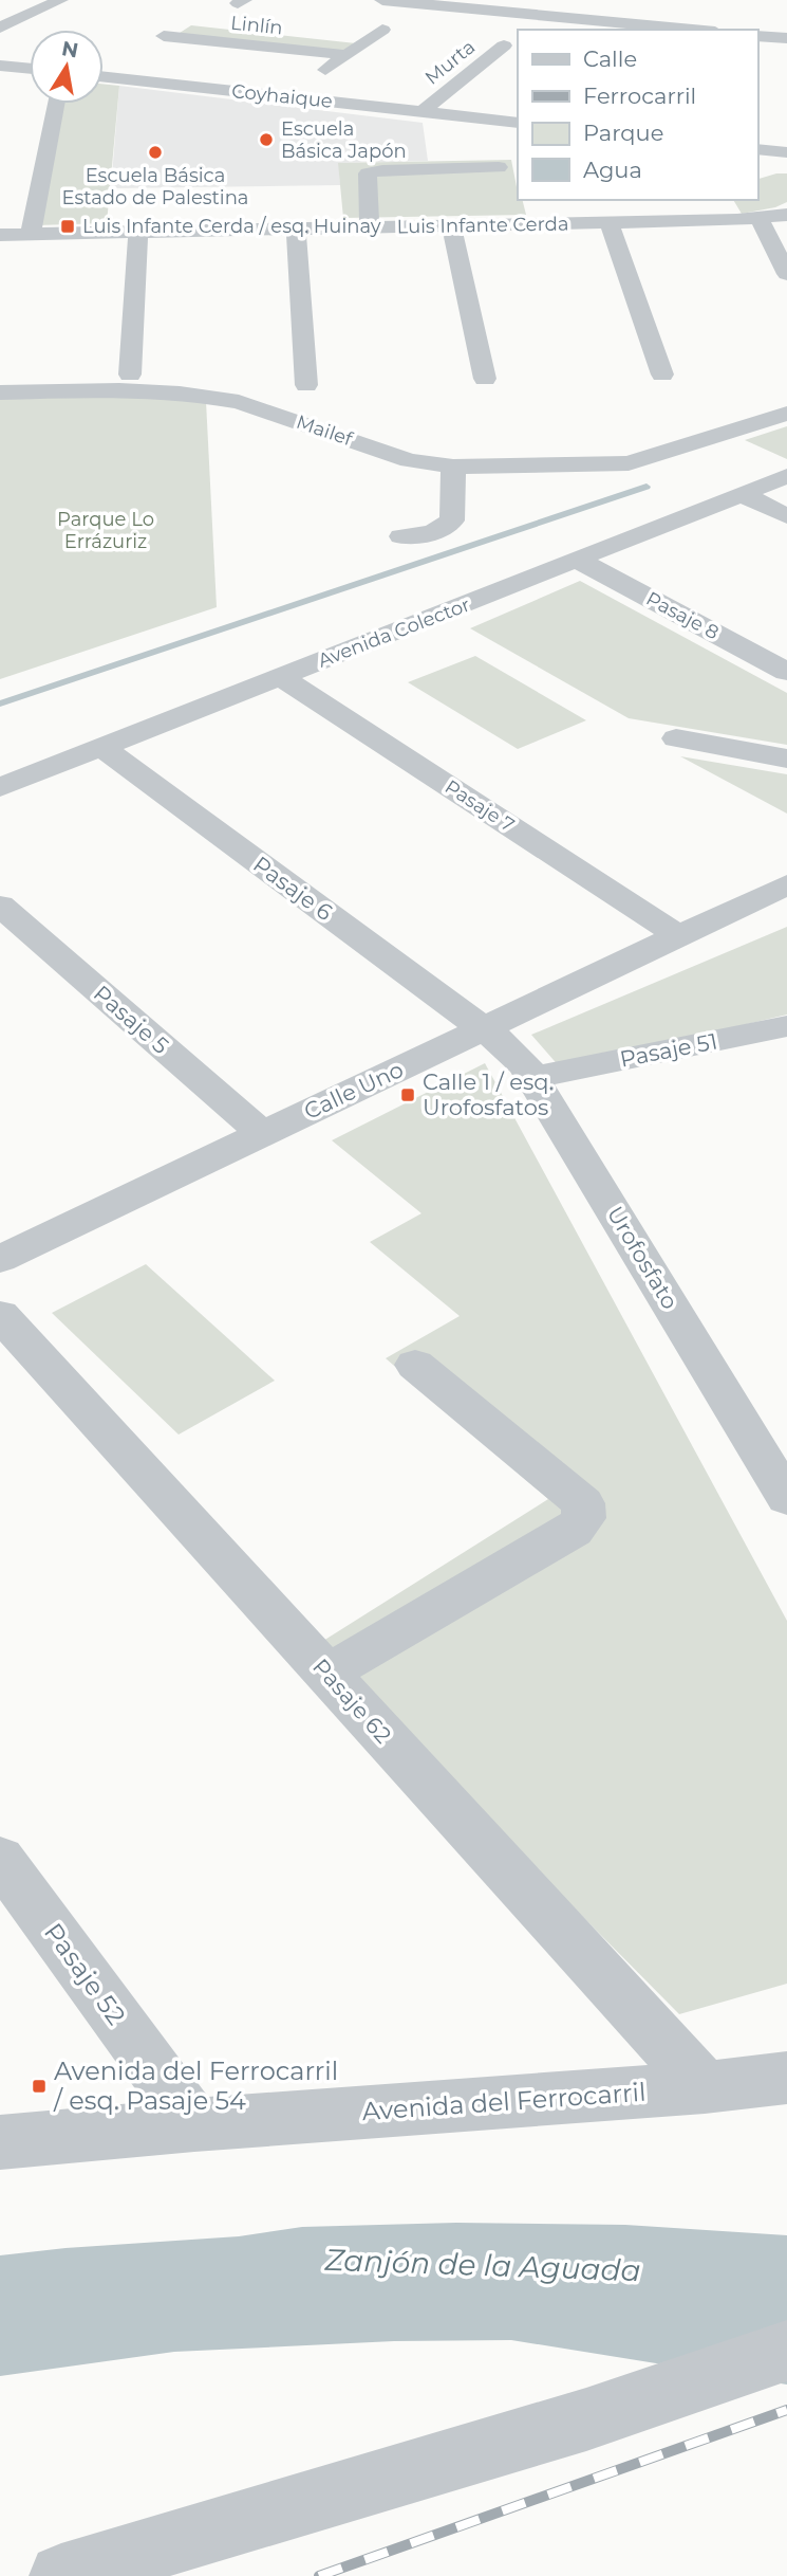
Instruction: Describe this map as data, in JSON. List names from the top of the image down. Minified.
{"streets":{"street":["Linlín","Murta","Coyhaique","Luis Infante Cerda","Mailef","Pasaje 8","Avenida Colector","Pasaje 7","Pasaje 6","Pasaje 5","Pasaje 51","Calle Uno","Urofosfato","Pasaje 62","Pasaje 52","Avenida del Ferrocarril"]},"crossings":[["Murta","Coyhaique"],["Pasaje 8","Avenida Colector"],["Avenida Colector","Pasaje 7"],["Avenida Colector","Pasaje 6"],["Pasaje 7","Calle Uno"],["Pasaje 6","Calle Uno"],["Pasaje 6","Urofosfato"],["Pasaje 5","Calle Uno"],["Calle Uno","Urofosfato"],["Pasaje 62","Avenida del Ferrocarril"],["Pasaje 52","Avenida del Ferrocarril"]],"water":["Zanjón de la Aguada"],"parks":["Parque Lo Errázuriz"],"places":{"other":["Escuela Básica Japón","Escuela Básica Estado de Palestina"],"transit":["Luis Infante Cerda / esq. Huinay","Calle 1 / esq. Urofosfatos","Avenida del Ferrocarril / esq. Pasaje 54"]},"legend":["Calle","Ferrocarril","Parque","Agua"],"north":"top"}
